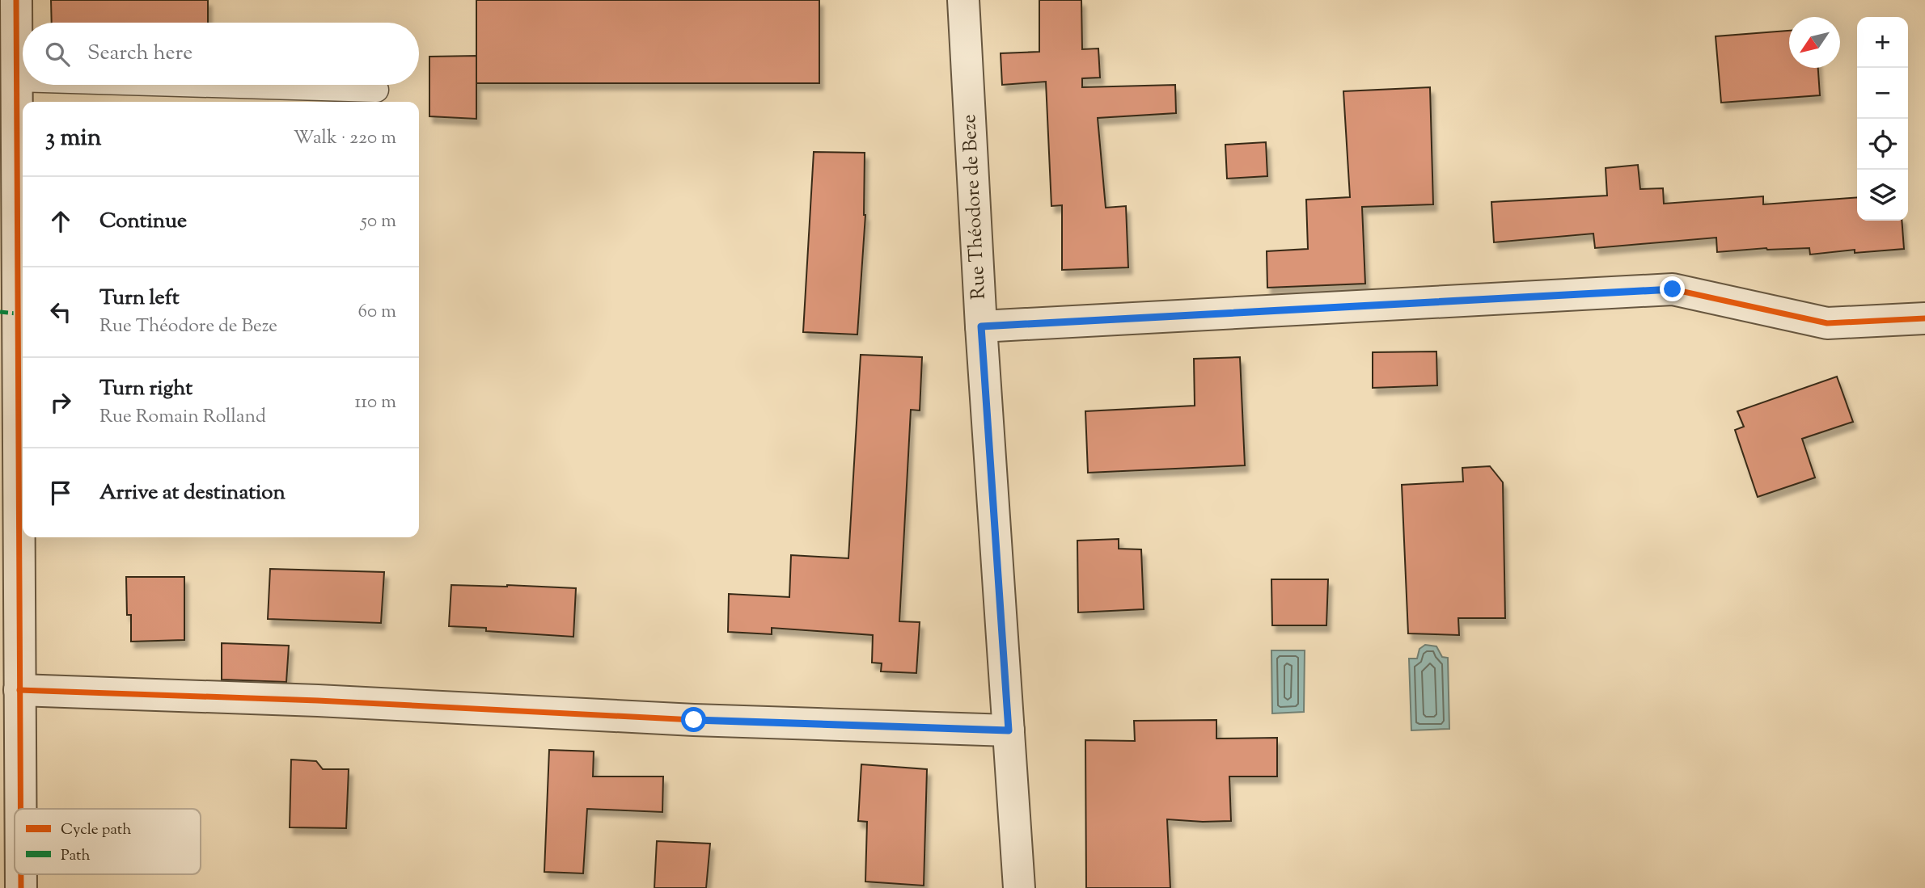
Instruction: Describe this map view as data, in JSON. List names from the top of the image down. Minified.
{"streets":{"street":["Rue Théodore de Beze"]},"legend":["Cycle path","Path"],"north":"bottom left","page":{"map_buttons":["+","−"],"search":"Search here","heading":["3 min","Walk · 220 m"],"list":[["Continue","50 m"],["Turn left","Rue Théodore de Beze","60 m"],["Turn right","Rue Romain Rolland","110 m"],"Arrive at destination"]}}
